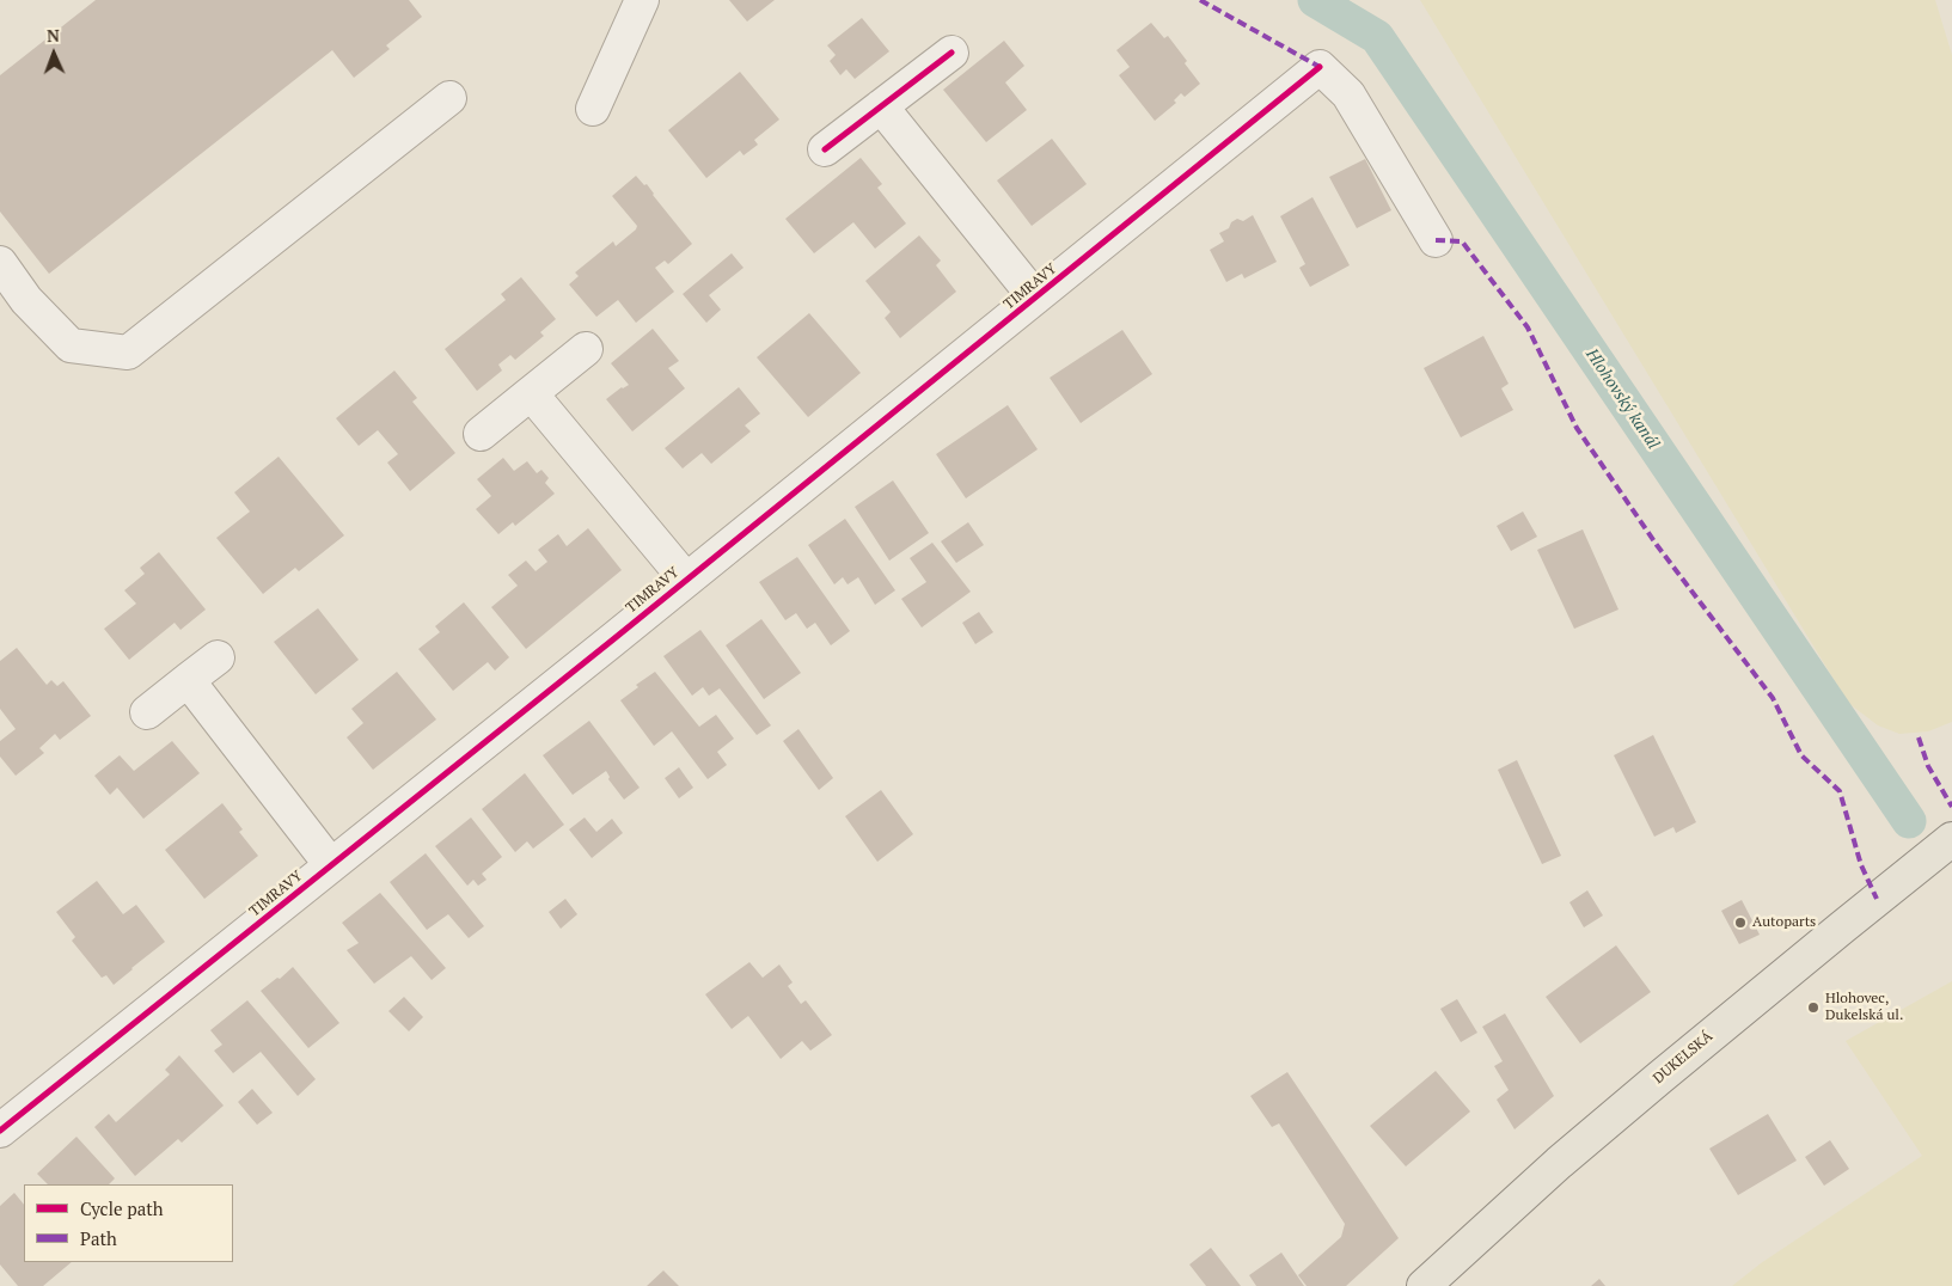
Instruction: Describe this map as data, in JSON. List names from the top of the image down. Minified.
{"streets":{"main road":["DUKELSKÁ"],"street":["TIMRAVY"]},"water":["Hlohovský kanál"],"places":["Autoparts","Hlohovec, Dukelská ul."],"legend":["Cycle path","Path"],"north":"top"}
